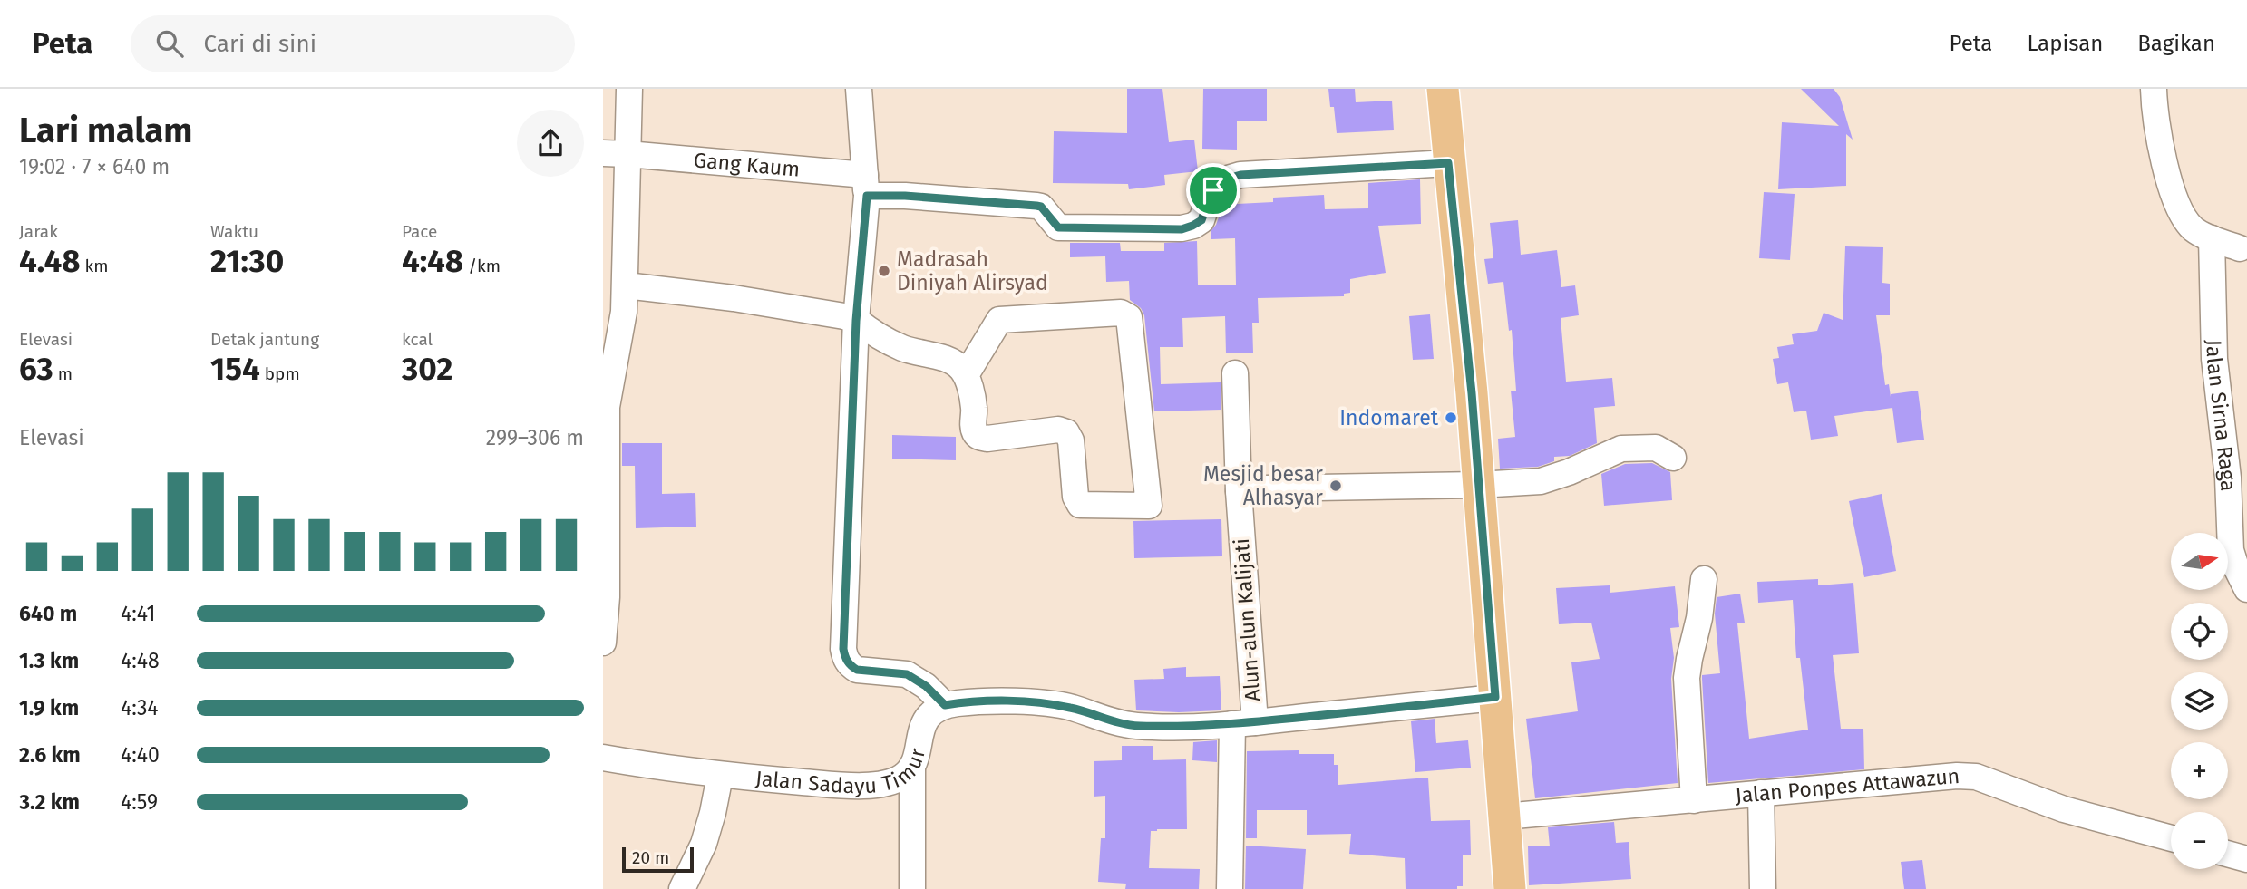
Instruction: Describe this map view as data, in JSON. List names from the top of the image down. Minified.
{"streets":{"street":["Gang Kaum","Jalan Sirna Raga","Alun-alun Kalijati","Jalan Sadayu Timur","Jalan Ponpes Attawazun"]},"places":["Madrasah Diniyah Alirsyad","Indomaret","Mesjid besar Alhasyar"],"scale_bar":"20 m","north":"right","page":{"header":"Peta","search":"Cari di sini","nav":["Peta","Lapisan","Bagikan"],"heading":["Lari malam","19:02 · 7 × 640 m"],"stats":[["Jarak","4.48 km"],["Waktu","21:30"],["Pace","4:48 /km"],["Elevasi","63 m"],["Detak jantung","154 bpm"],["kcal","302"]],"chart":["Elevasi","299–306 m"],"map_buttons":["+","−"],"list":[{"name":"640 m","note":"4:41"},{"name":"1.3 km","note":"4:48"},{"name":"1.9 km","note":"4:34"},{"name":"2.6 km","note":"4:40"},{"name":"3.2 km","note":"4:59"}],"scale":"20 m"}}
